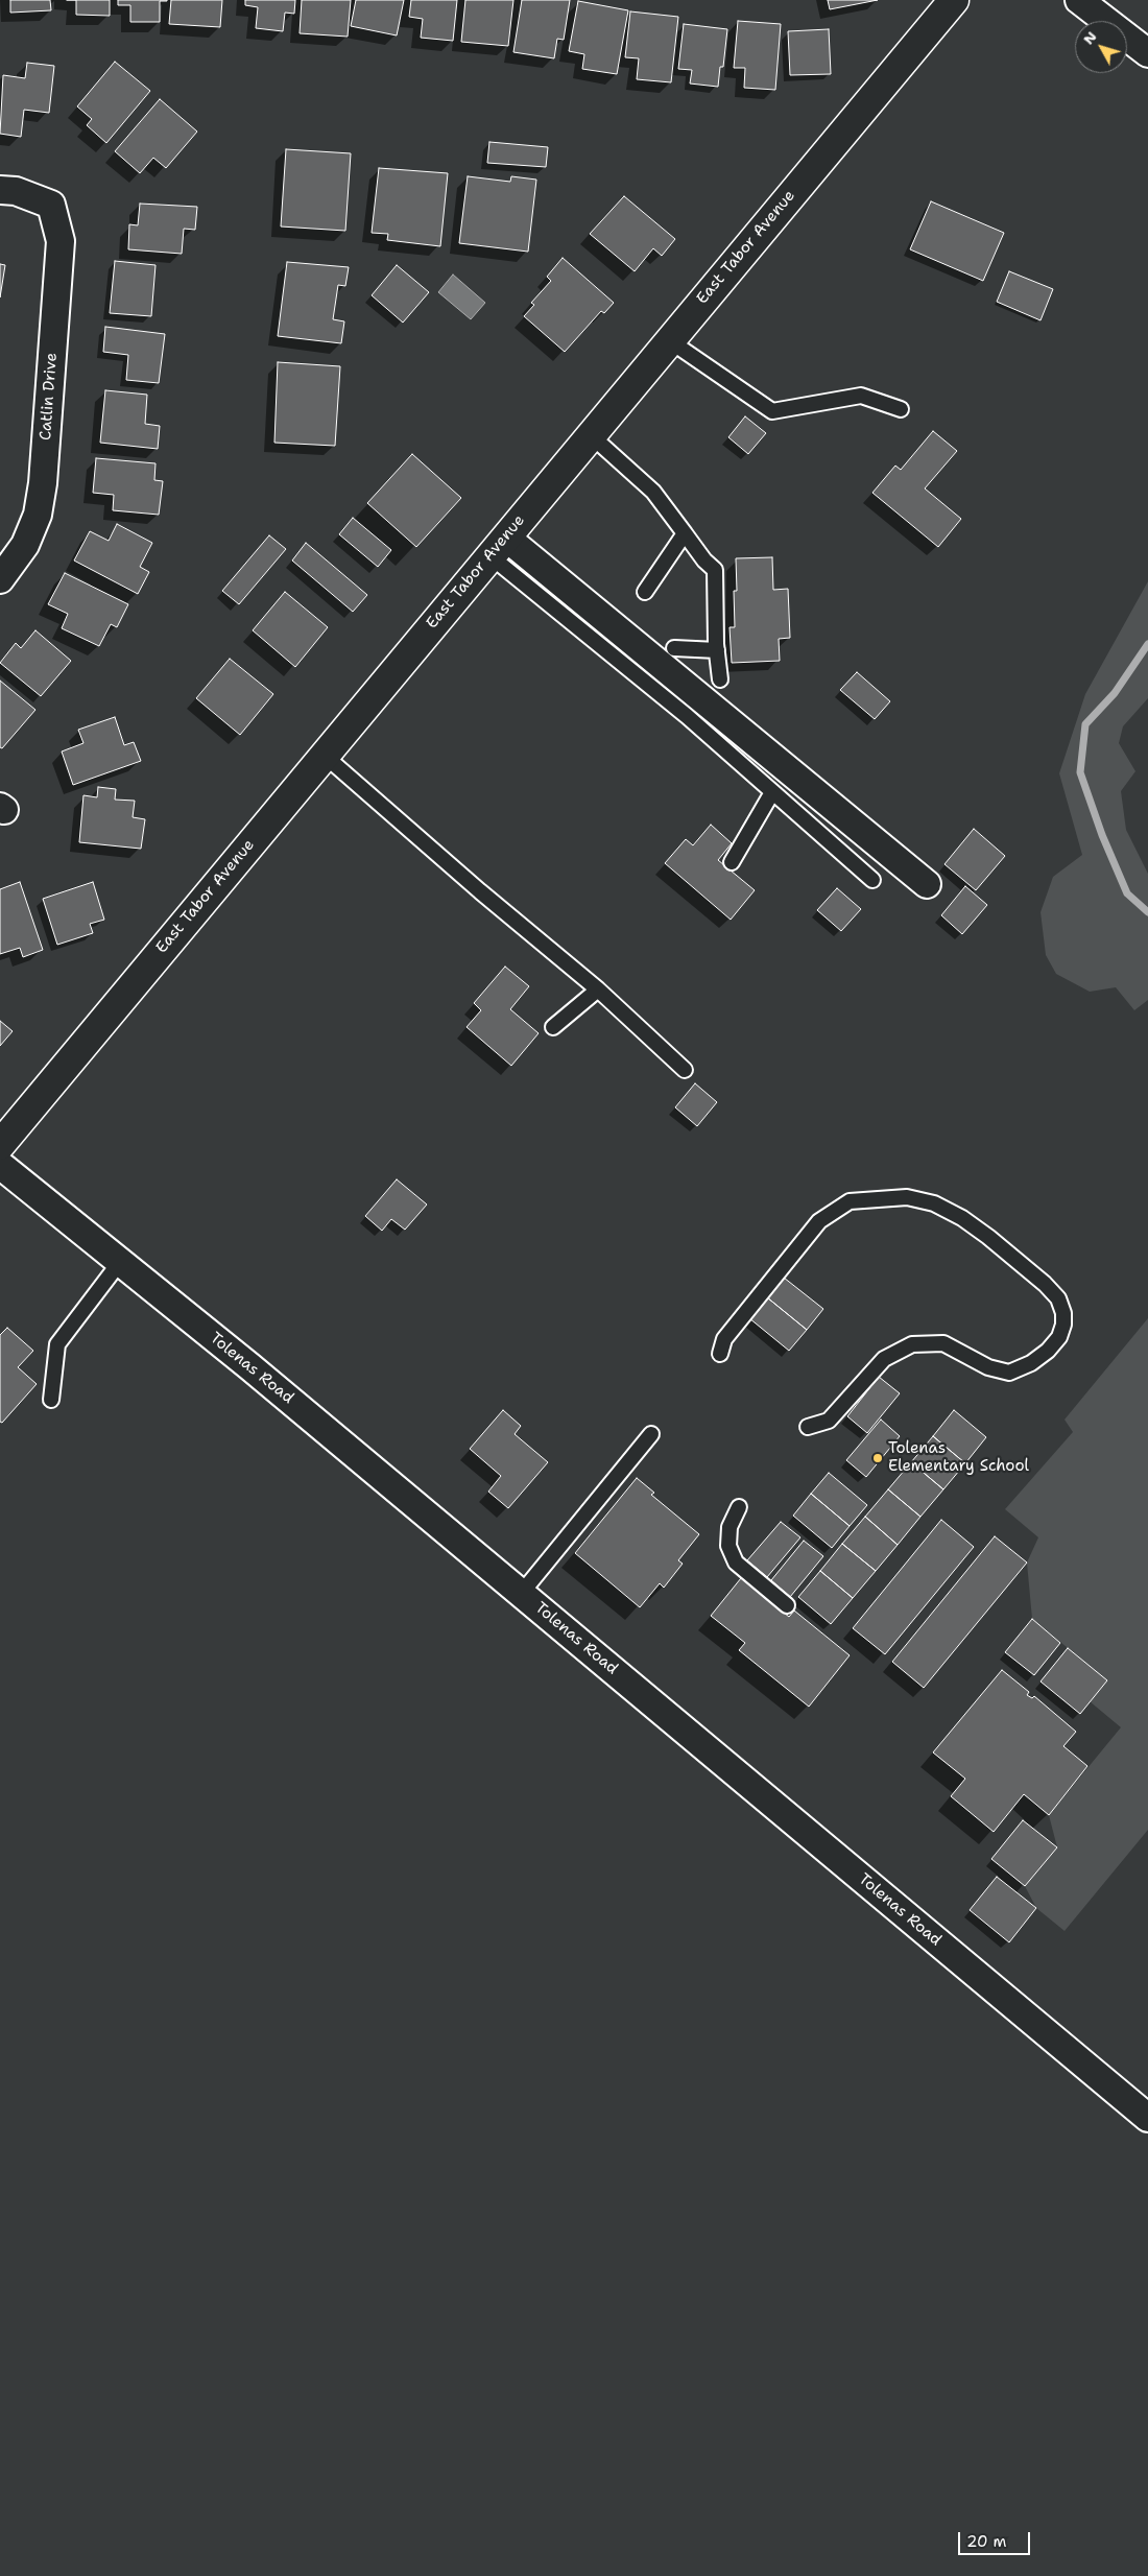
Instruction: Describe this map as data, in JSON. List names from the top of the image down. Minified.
{"streets":{"main road":["East Tabor Avenue"],"street":["Catlin Drive","Tolenas Road"]},"places":["Tolenas Elementary School"],"scale_bar":"20 m","north":"top left"}
